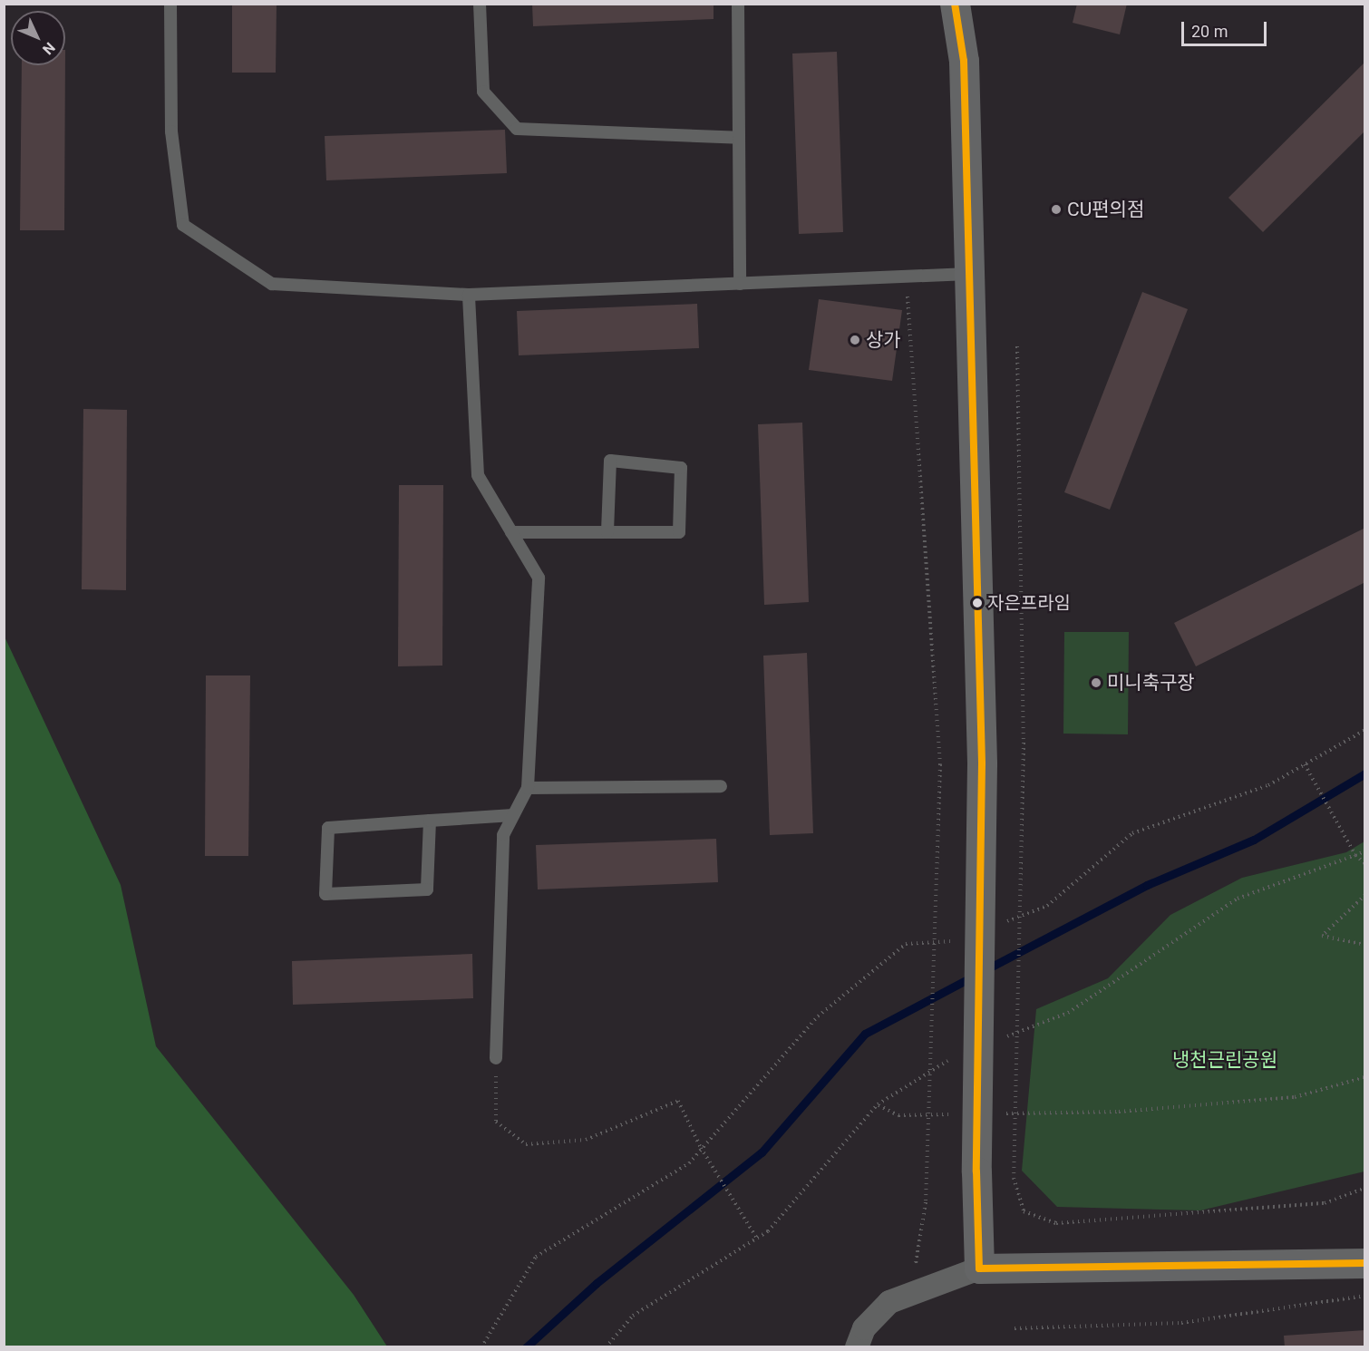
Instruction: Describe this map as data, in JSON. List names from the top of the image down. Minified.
{"parks":["냉천근린공원"],"places":["CU편의점","상가","자은프라임","미니축구장"],"scale_bar":"20 m","north":"bottom right"}
